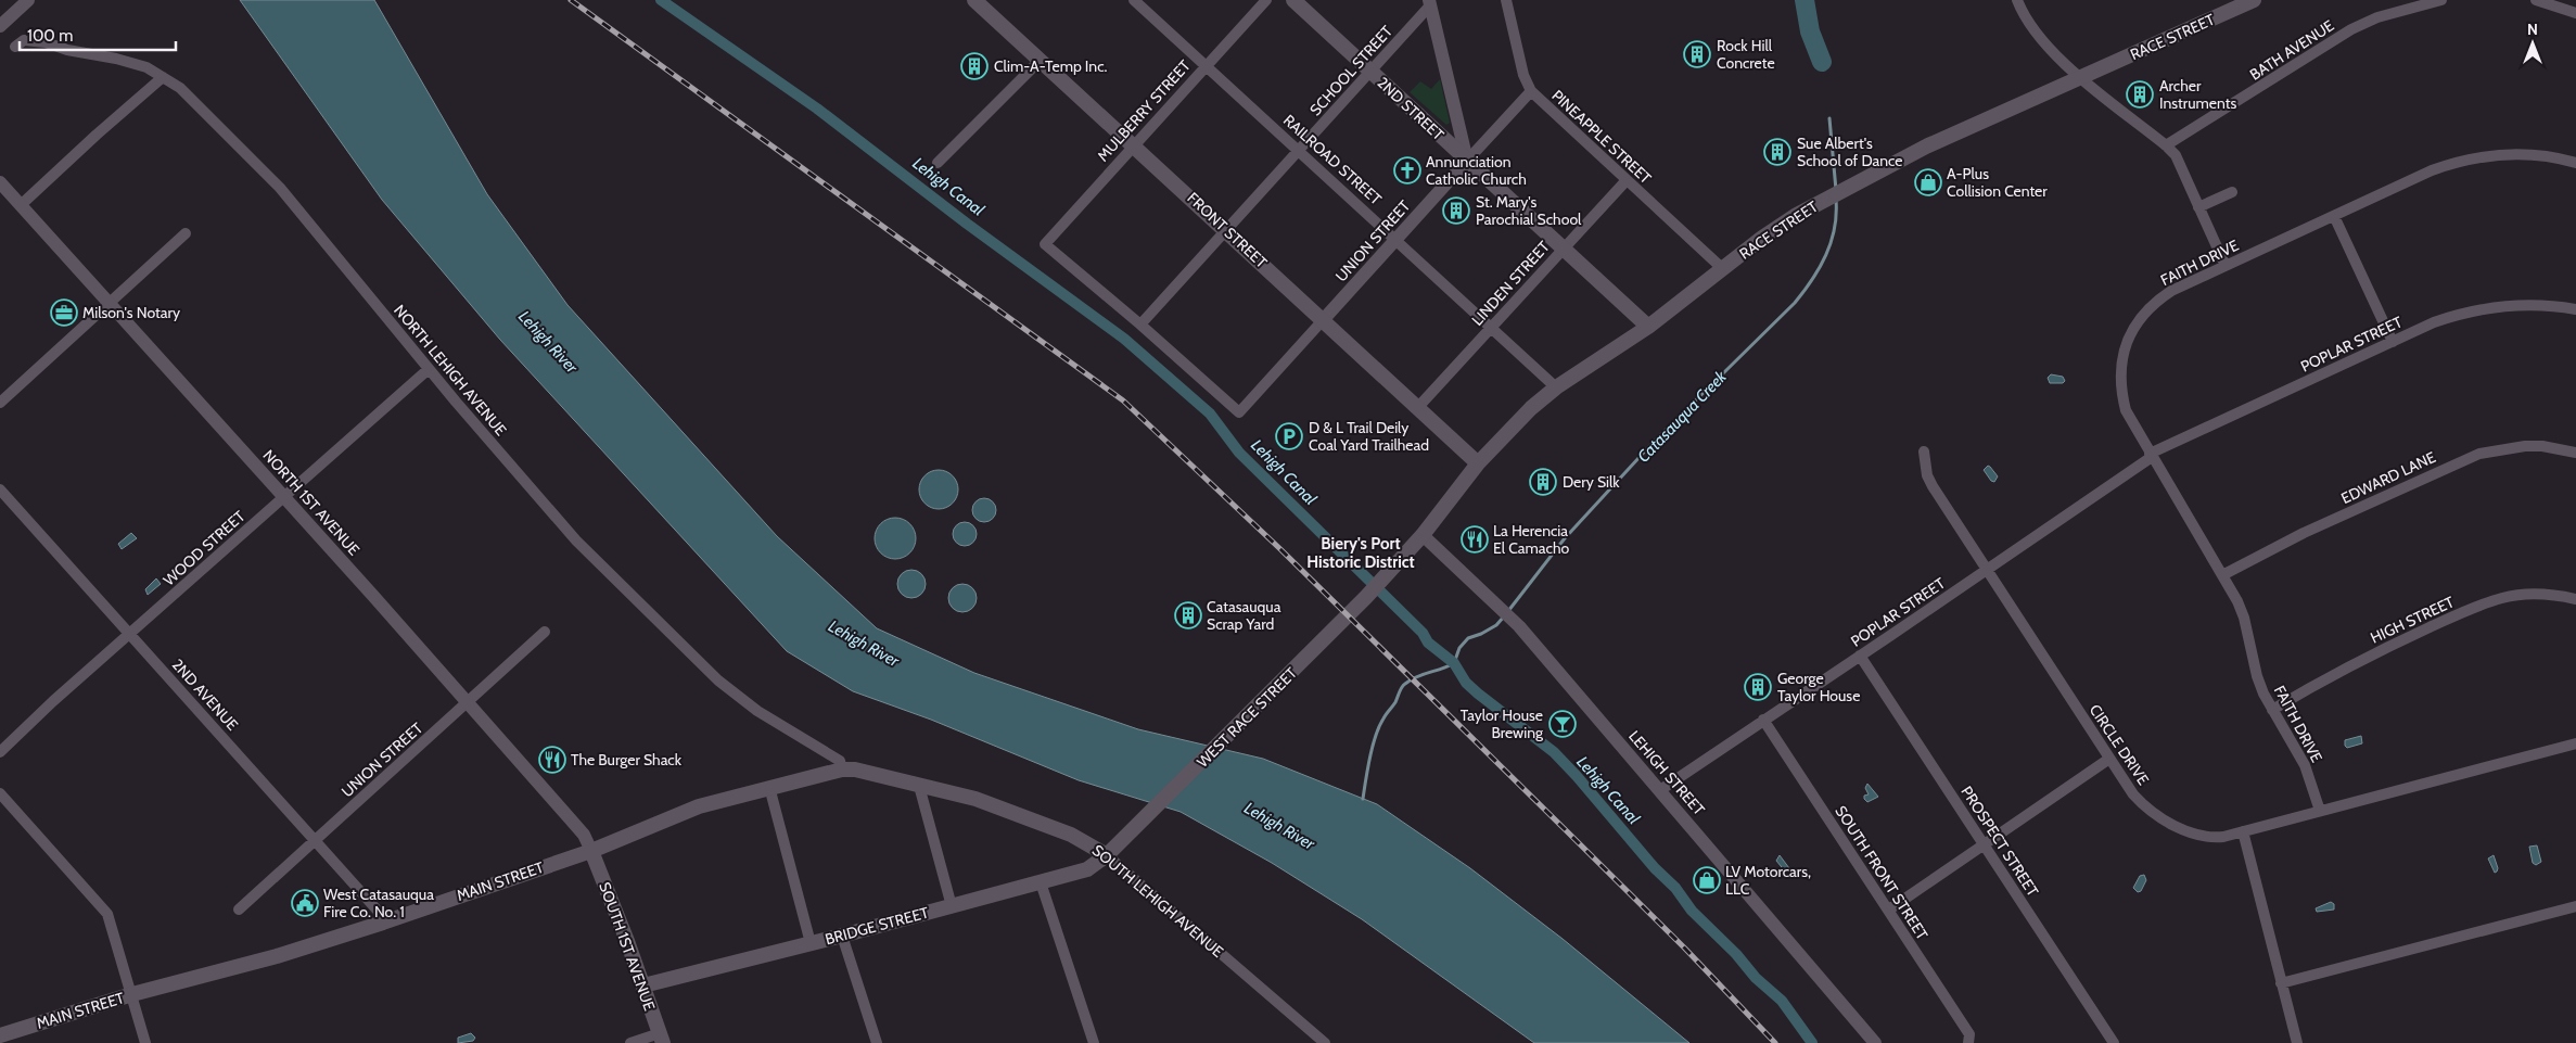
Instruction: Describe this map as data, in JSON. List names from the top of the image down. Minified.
{"streets":{"main road":["RACE STREET","2ND STREET","FRONT STREET","WEST RACE STREET","MAIN STREET","SOUTH LEHIGH AVENUE","BRIDGE STREET","SOUTH 1ST AVENUE"],"street":["BATH AVENUE","SCHOOL STREET","MULBERRY STREET","PINEAPPLE STREET","RAILROAD STREET","UNION STREET","FAITH DRIVE","LINDEN STREET","POPLAR STREET","NORTH LEHIGH AVENUE","EDWARD LANE","NORTH 1ST AVENUE","WOOD STREET","HIGH STREET","2ND AVENUE","CIRCLE DRIVE","LEHIGH STREET","PROSPECT STREET","SOUTH FRONT STREET"]},"crossings":[["RACE STREET","2ND STREET"],["RACE STREET","PINEAPPLE STREET"],["RACE STREET","RAILROAD STREET"],["RACE STREET","FRONT STREET"],["RACE STREET","WEST RACE STREET"],["RACE STREET","LEHIGH STREET"],["SCHOOL STREET","2ND STREET"],["SCHOOL STREET","MULBERRY STREET"],["SCHOOL STREET","RAILROAD STREET"],["SCHOOL STREET","FRONT STREET"],["SCHOOL STREET","UNION STREET"],["2ND STREET","UNION STREET"],["2ND STREET","LINDEN STREET"],["MULBERRY STREET","RAILROAD STREET"],["MULBERRY STREET","FRONT STREET"],["MULBERRY STREET","UNION STREET"],["PINEAPPLE STREET","UNION STREET"],["PINEAPPLE STREET","LINDEN STREET"],["RAILROAD STREET","UNION STREET"],["RAILROAD STREET","LINDEN STREET"],["FRONT STREET","UNION STREET"],["FRONT STREET","LINDEN STREET"],["UNION STREET","NORTH 1ST AVENUE"],["UNION STREET","2ND AVENUE"],["FAITH DRIVE","POPLAR STREET"],["FAITH DRIVE","EDWARD LANE"],["FAITH DRIVE","HIGH STREET"],["FAITH DRIVE","CIRCLE DRIVE"],["POPLAR STREET","CIRCLE DRIVE"],["POPLAR STREET","LEHIGH STREET"],["POPLAR STREET","PROSPECT STREET"],["POPLAR STREET","SOUTH FRONT STREET"],["NORTH LEHIGH AVENUE","WOOD STREET"],["NORTH LEHIGH AVENUE","MAIN STREET"],["NORTH LEHIGH AVENUE","SOUTH LEHIGH AVENUE"],["NORTH 1ST AVENUE","WOOD STREET"],["NORTH 1ST AVENUE","MAIN STREET"],["NORTH 1ST AVENUE","SOUTH 1ST AVENUE"],["WOOD STREET","2ND AVENUE"],["2ND AVENUE","MAIN STREET"],["WEST RACE STREET","SOUTH LEHIGH AVENUE"],["WEST RACE STREET","BRIDGE STREET"],["MAIN STREET","SOUTH LEHIGH AVENUE"],["MAIN STREET","SOUTH 1ST AVENUE"],["SOUTH LEHIGH AVENUE","BRIDGE STREET"],["BRIDGE STREET","SOUTH 1ST AVENUE"]],"districts":["Biery's Port Historic District"],"water":["Lehigh Canal","Lehigh River","Catasauqua Creek"],"places":{"building":["Rock Hill Concrete","Clim-A-Temp Inc.","Archer Instruments","Sue Albert's School of Dance","St. Mary's Parochial School","Dery Silk","Catasauqua Scrap Yard","George Taylor House"],"church":["Annunciation Catholic Church"],"shop":["A-Plus Collision Center","LV Motorcars, LLC"],"office":["Milson's Notary"],"parking":["D & L Trail Deily Coal Yard Trailhead"],"restaurant":["La Herencia El Camacho","The Burger Shack"],"bar":["Taylor House Brewing"],"public building":["West Catasauqua Fire Co. No. 1"]},"scale_bar":"100 m","north":"top"}
